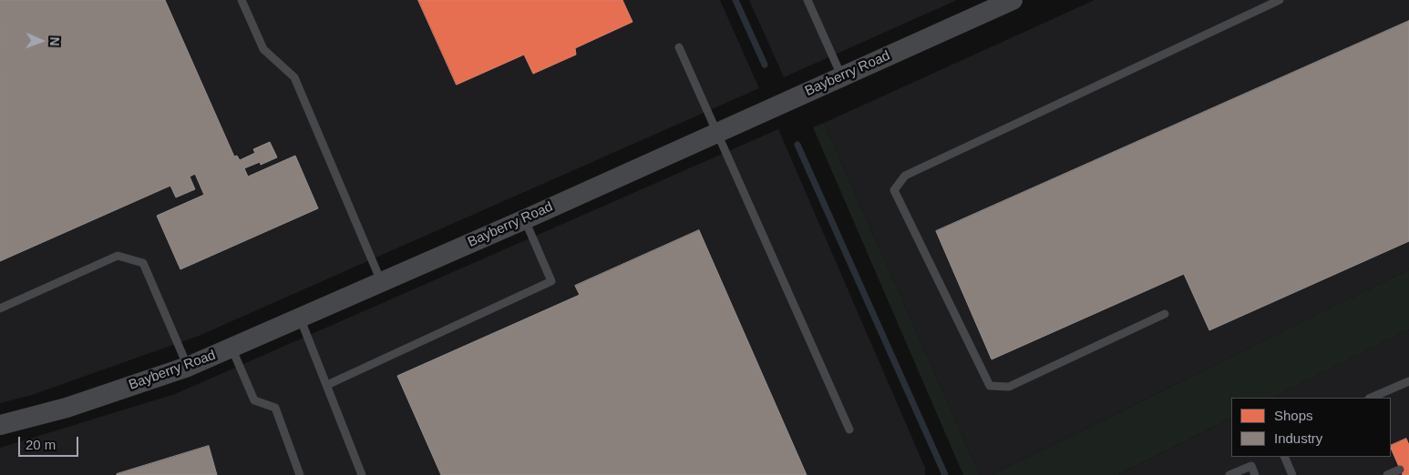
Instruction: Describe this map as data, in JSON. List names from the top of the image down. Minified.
{"streets":{"street":["Bayberry Road"]},"legend":["Shops","Industry"],"scale_bar":"20 m","north":"right"}
